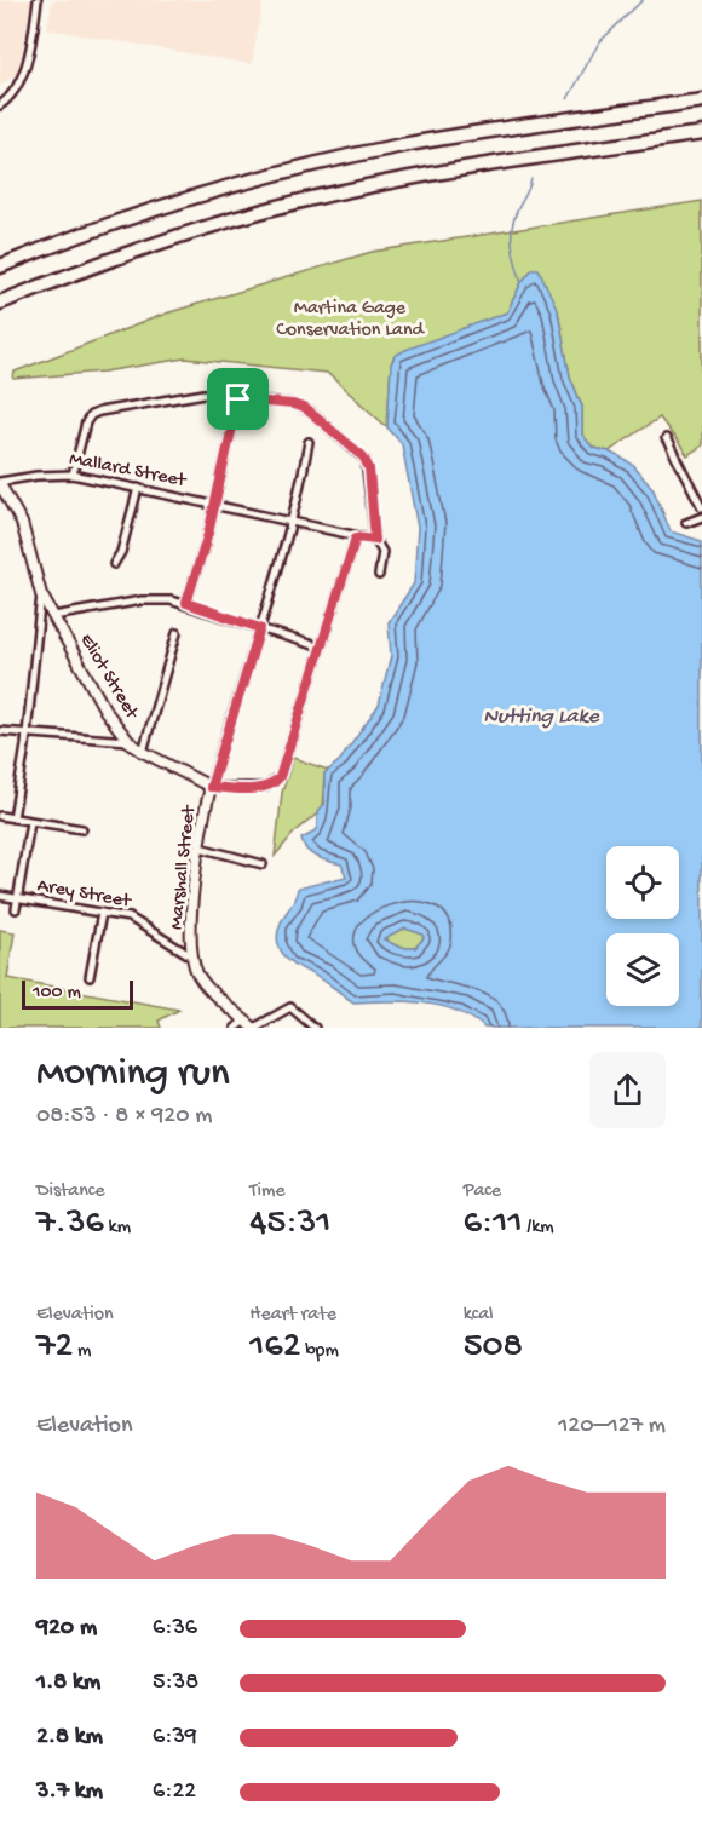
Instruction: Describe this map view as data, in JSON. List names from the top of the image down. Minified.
{"streets":{"street":["Mallard Street","Eliot Street","Marshall Street","Arey Street"]},"crossings":[["Mallard Street","Eliot Street"],["Mallard Street","Marshall Street"],["Eliot Street","Marshall Street"],["Marshall Street","Arey Street"]],"water":["Nutting Lake"],"parks":["Martina Gage Conservation Land"],"scale_bar":"100 m","page":{"scale":"100 m","heading":["Morning run","08:53 · 8 × 920 m"],"stats":[["Distance","7.36 km"],["Time","45:31"],["Pace","6:11 /km"],["Elevation","72 m"],["Heart rate","162 bpm"],["kcal","508"]],"chart":["Elevation","120–127 m"],"list":[{"name":"920 m","note":"6:36"},{"name":"1.8 km","note":"5:38"},{"name":"2.8 km","note":"6:39"},{"name":"3.7 km","note":"6:22"}]}}
